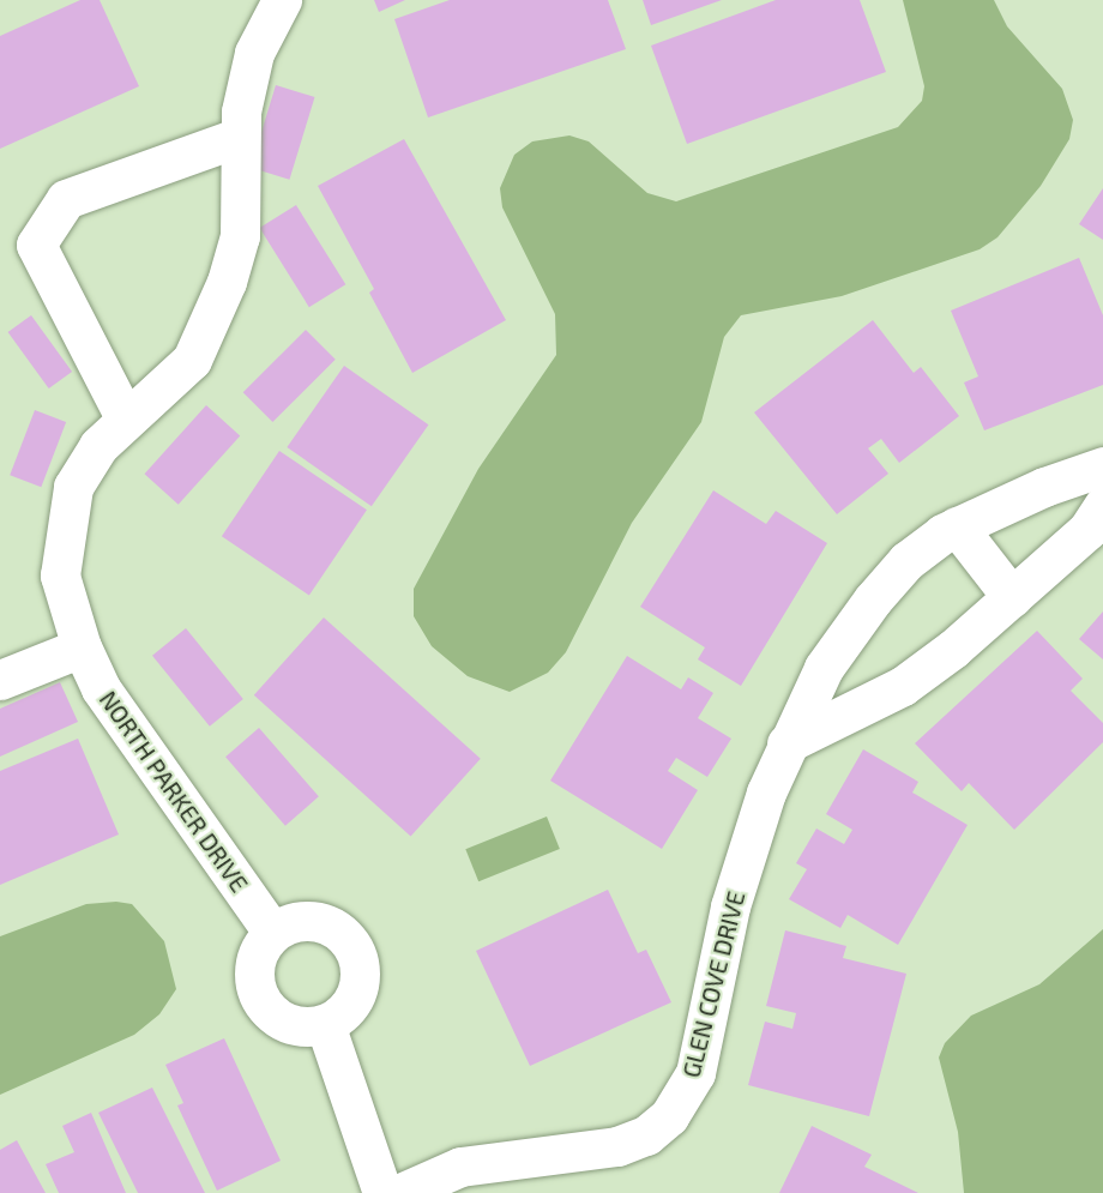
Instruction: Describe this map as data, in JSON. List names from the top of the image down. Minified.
{"streets":{"street":["NORTH PARKER DRIVE","GLEN COVE DRIVE"]}}
